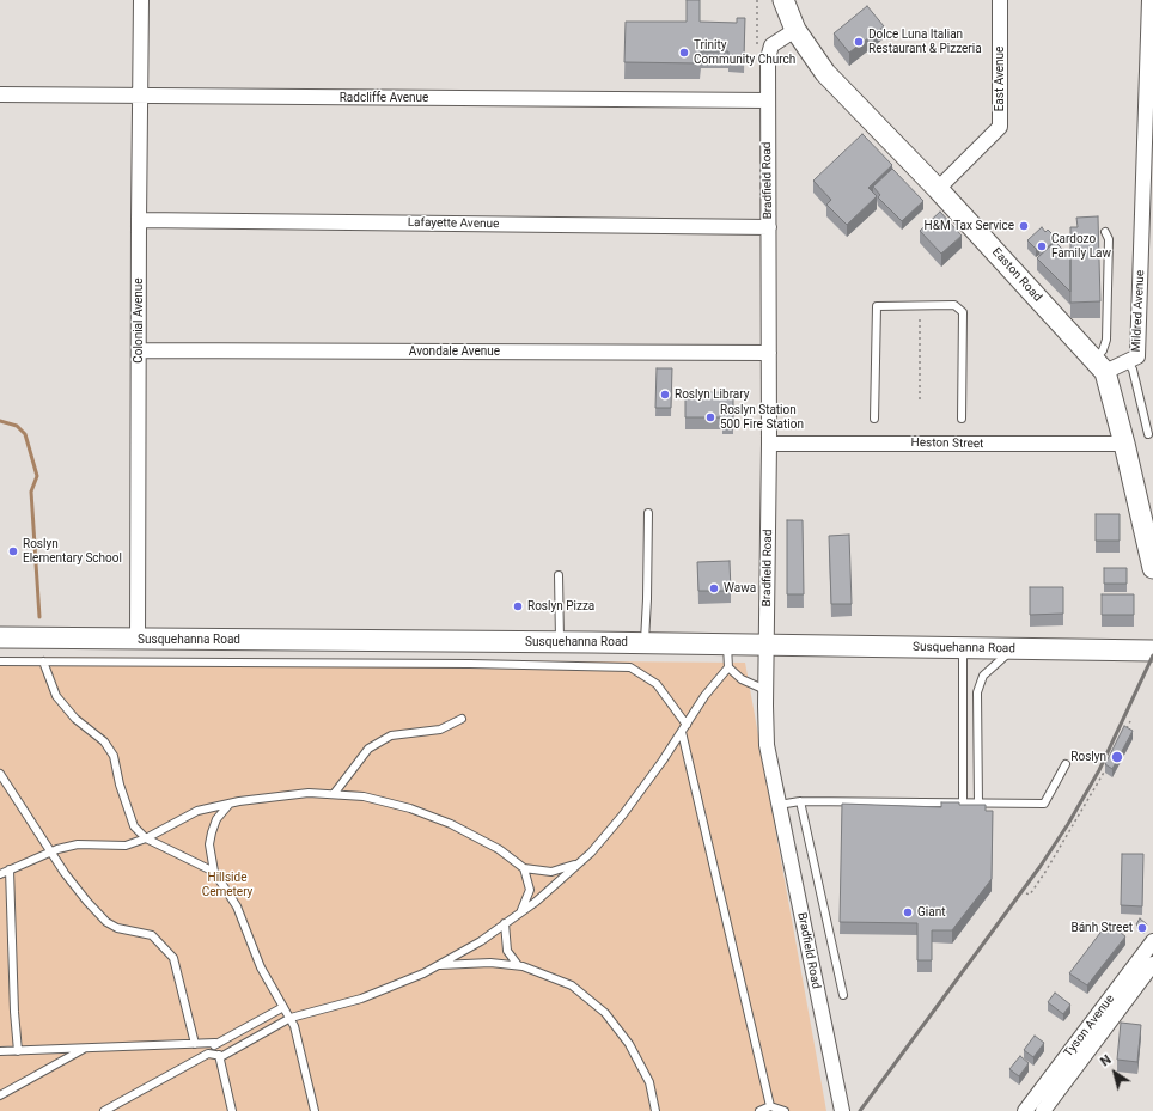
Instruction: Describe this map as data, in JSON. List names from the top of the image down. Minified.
{"streets":{"main road":["Easton Road","Susquehanna Road"],"street":["East Avenue","Radcliffe Avenue","Bradfield Road","Lafayette Avenue","Mildred Avenue","Colonial Avenue","Avondale Avenue","Heston Street","Tyson Avenue"]},"crossings":[["East Avenue","Easton Road"],["Radcliffe Avenue","Bradfield Road"],["Radcliffe Avenue","Colonial Avenue"],["Bradfield Road","Lafayette Avenue"],["Bradfield Road","Easton Road"],["Bradfield Road","Avondale Avenue"],["Bradfield Road","Heston Street"],["Bradfield Road","Susquehanna Road"],["Lafayette Avenue","Colonial Avenue"],["Easton Road","Mildred Avenue"],["Easton Road","Heston Street"],["Colonial Avenue","Avondale Avenue"],["Colonial Avenue","Susquehanna Road"]],"parks":["Hillside Cemetery"],"places":["Dolce Luna Italian Restaurant & Pizzeria","Trinity Community Church","H&M Tax Service","Cardozo Family Law","Roslyn Library","Roslyn Station 500 Fire Station","Roslyn Elementary School","Wawa","Roslyn Pizza","Roslyn","Giant","Bánh Street"],"north":"top left"}
